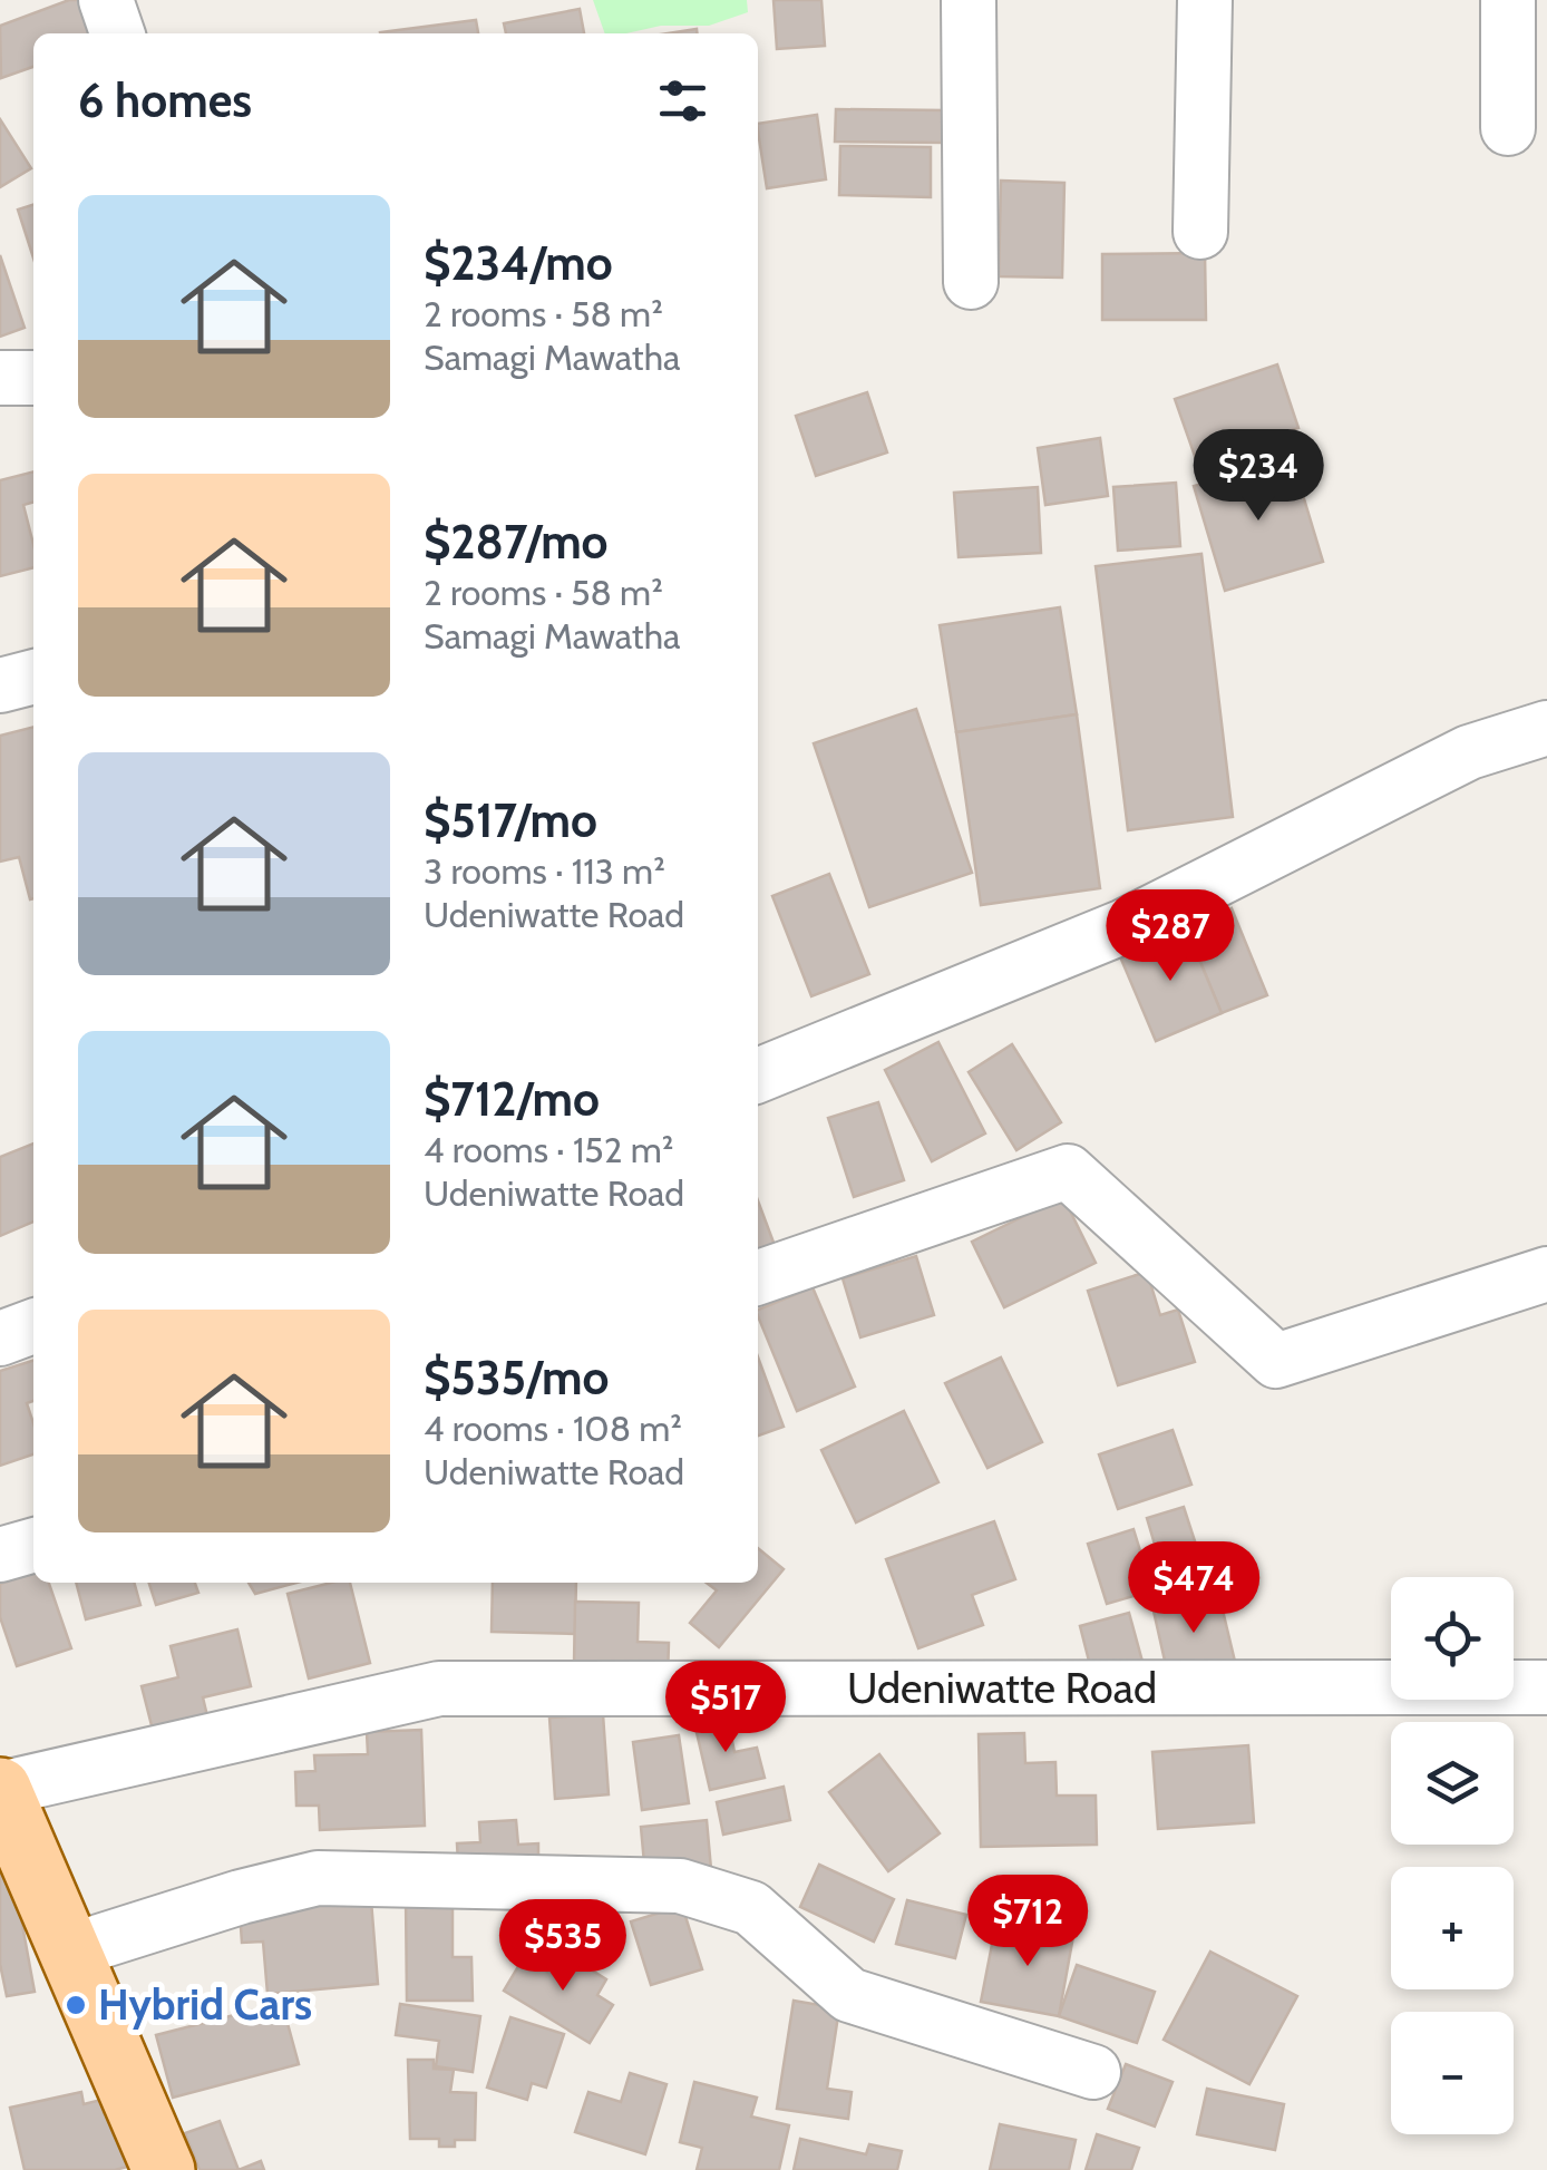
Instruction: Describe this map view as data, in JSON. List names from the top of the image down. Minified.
{"streets":{"street":["Udeniwatte Road"]},"places":["Hybrid Cars"],"page":{"heading":"6 homes","list":[{"name":"$234/mo","note":"2 rooms · 58 m² · Samagi Mawatha"},{"name":"$287/mo","note":"2 rooms · 58 m² · Samagi Mawatha"},{"name":"$517/mo","note":"3 rooms · 113 m² · Udeniwatte Road"},{"name":"$712/mo","note":"4 rooms · 152 m² · Udeniwatte Road"},{"name":"$535/mo","note":"4 rooms · 108 m² · Udeniwatte Road"}],"price":["$234","$287","$474","$517","$712","$535"],"map_buttons":["+","−"]}}
